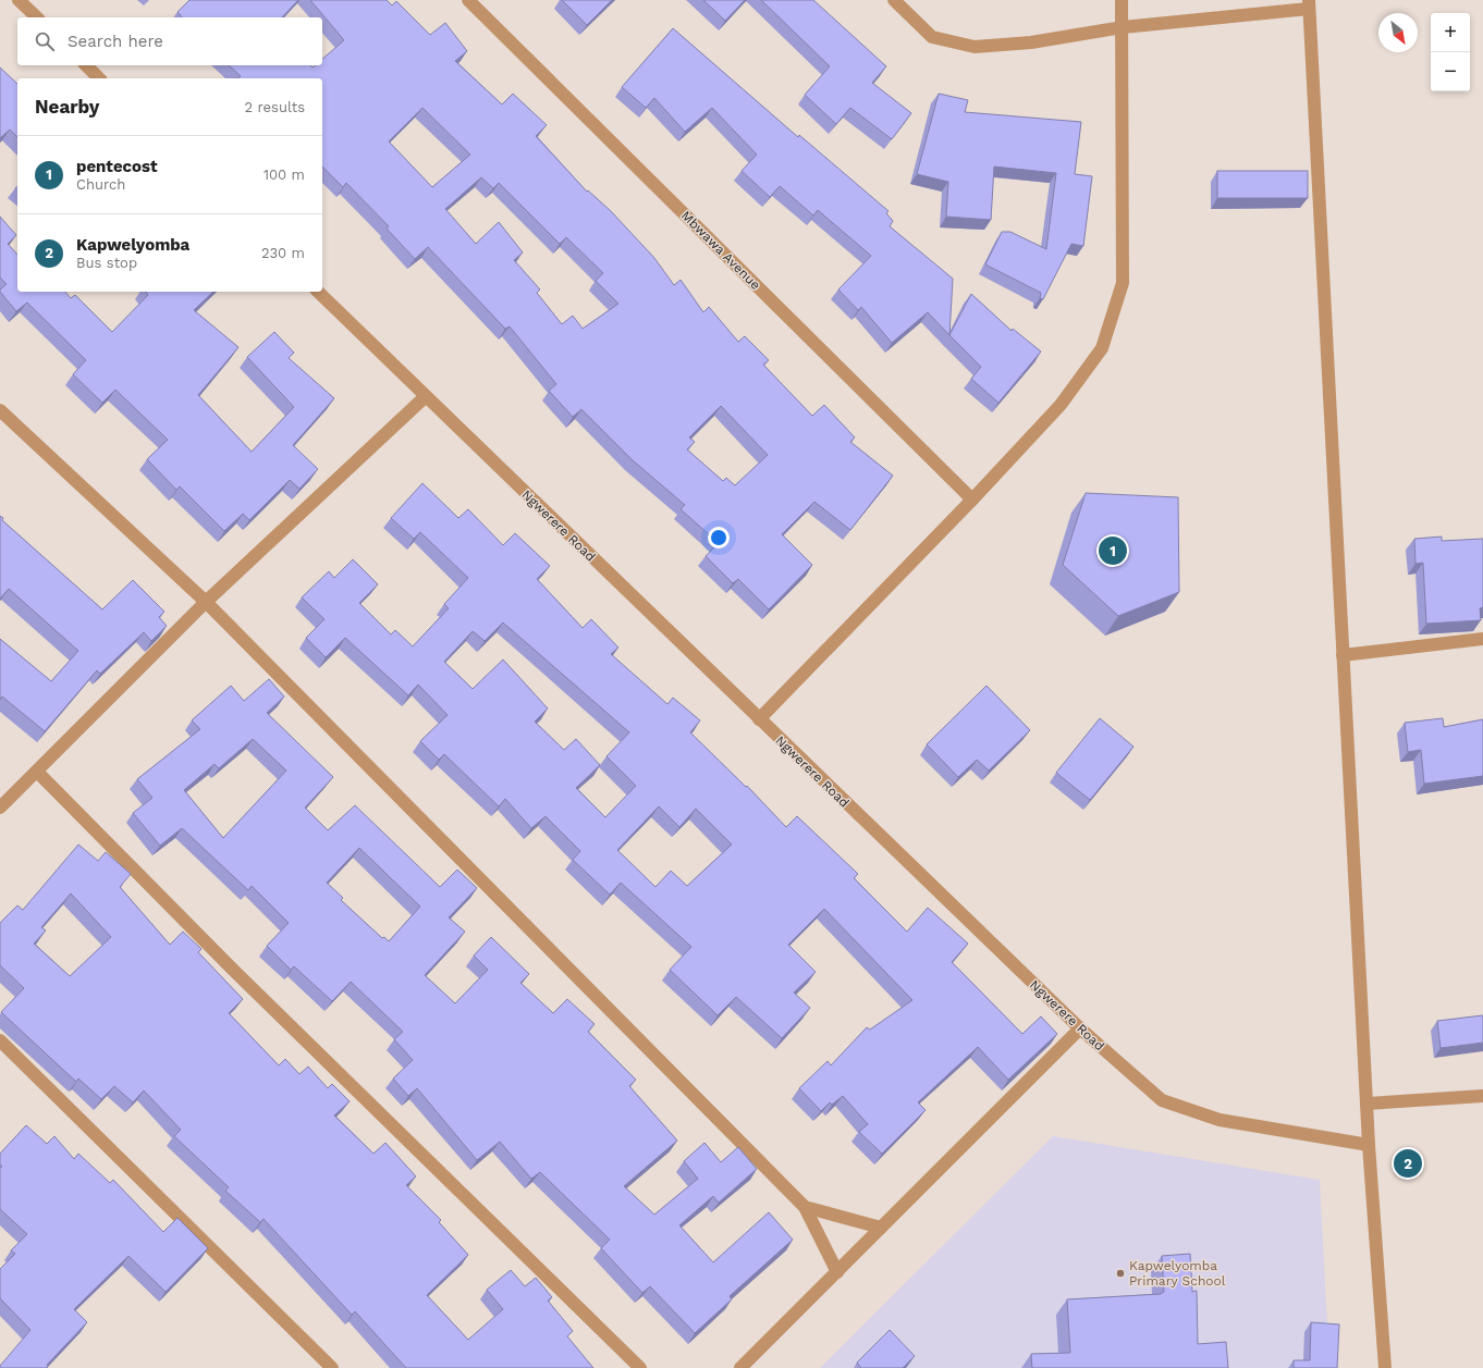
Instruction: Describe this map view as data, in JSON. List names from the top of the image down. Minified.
{"streets":{"street":["Mbwawa Avenue","Ngwerere Road"]},"places":["Kapwelyomba Primary School"],"north":"bottom right","page":{"map_buttons":["+","−"],"search":"Search here","heading":["Nearby","2 results"],"list":[{"mark":"1","name":"pentecost","note":"Church","value":"100 m"},{"mark":"2","name":"Kapwelyomba","note":"Bus stop","value":"230 m"}],"pins":["1","2"]}}
